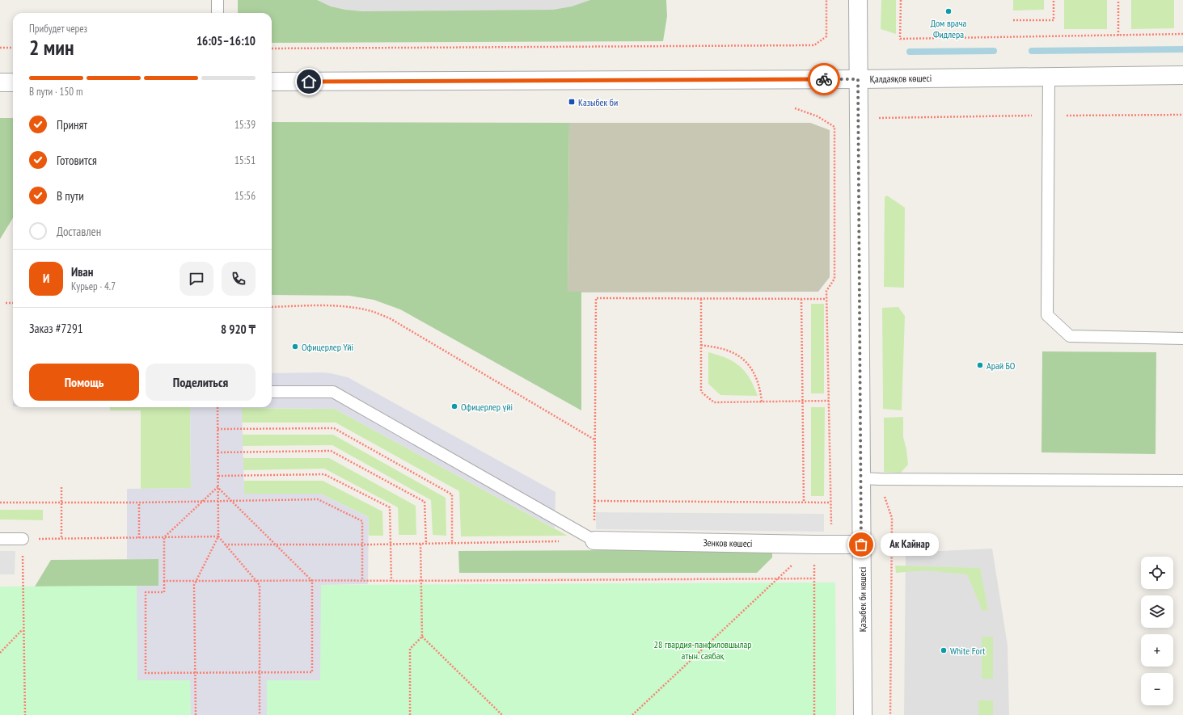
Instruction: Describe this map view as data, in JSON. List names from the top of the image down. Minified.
{"streets":{"street":["Қалдаяқов көшесі","Зенков көшесі","Қазыбек би көшесі"]},"crossings":[["Қалдаяқов көшесі","Қазыбек би көшесі"],["Зенков көшесі","Қазыбек би көшесі"]],"parks":["28 гвардия-панфиловшылар атын. саябақ"],"places":{"other":["Дом врача Фидлера","Офицерлер Үйі","Арай БО","Офицерлер үйі","Ак Кайнар","White Fort"],"transit":["Казыбек би"]},"page":{"heading":["2 мин","Прибудет через","16:05–16:10"],"panel":["Иван","Курьер · 4.7","Заказ #7291","8 920 ₸"],"bar":"В пути · 150 m","list":[["Принят","15:39"],["Готовится","15:51"],["В пути","15:56"],"Доставлен"],"round":"И","buttons":["Помощь","Поделиться"],"bubble":"Ак Кайнар","map_buttons":["+","−"]}}
